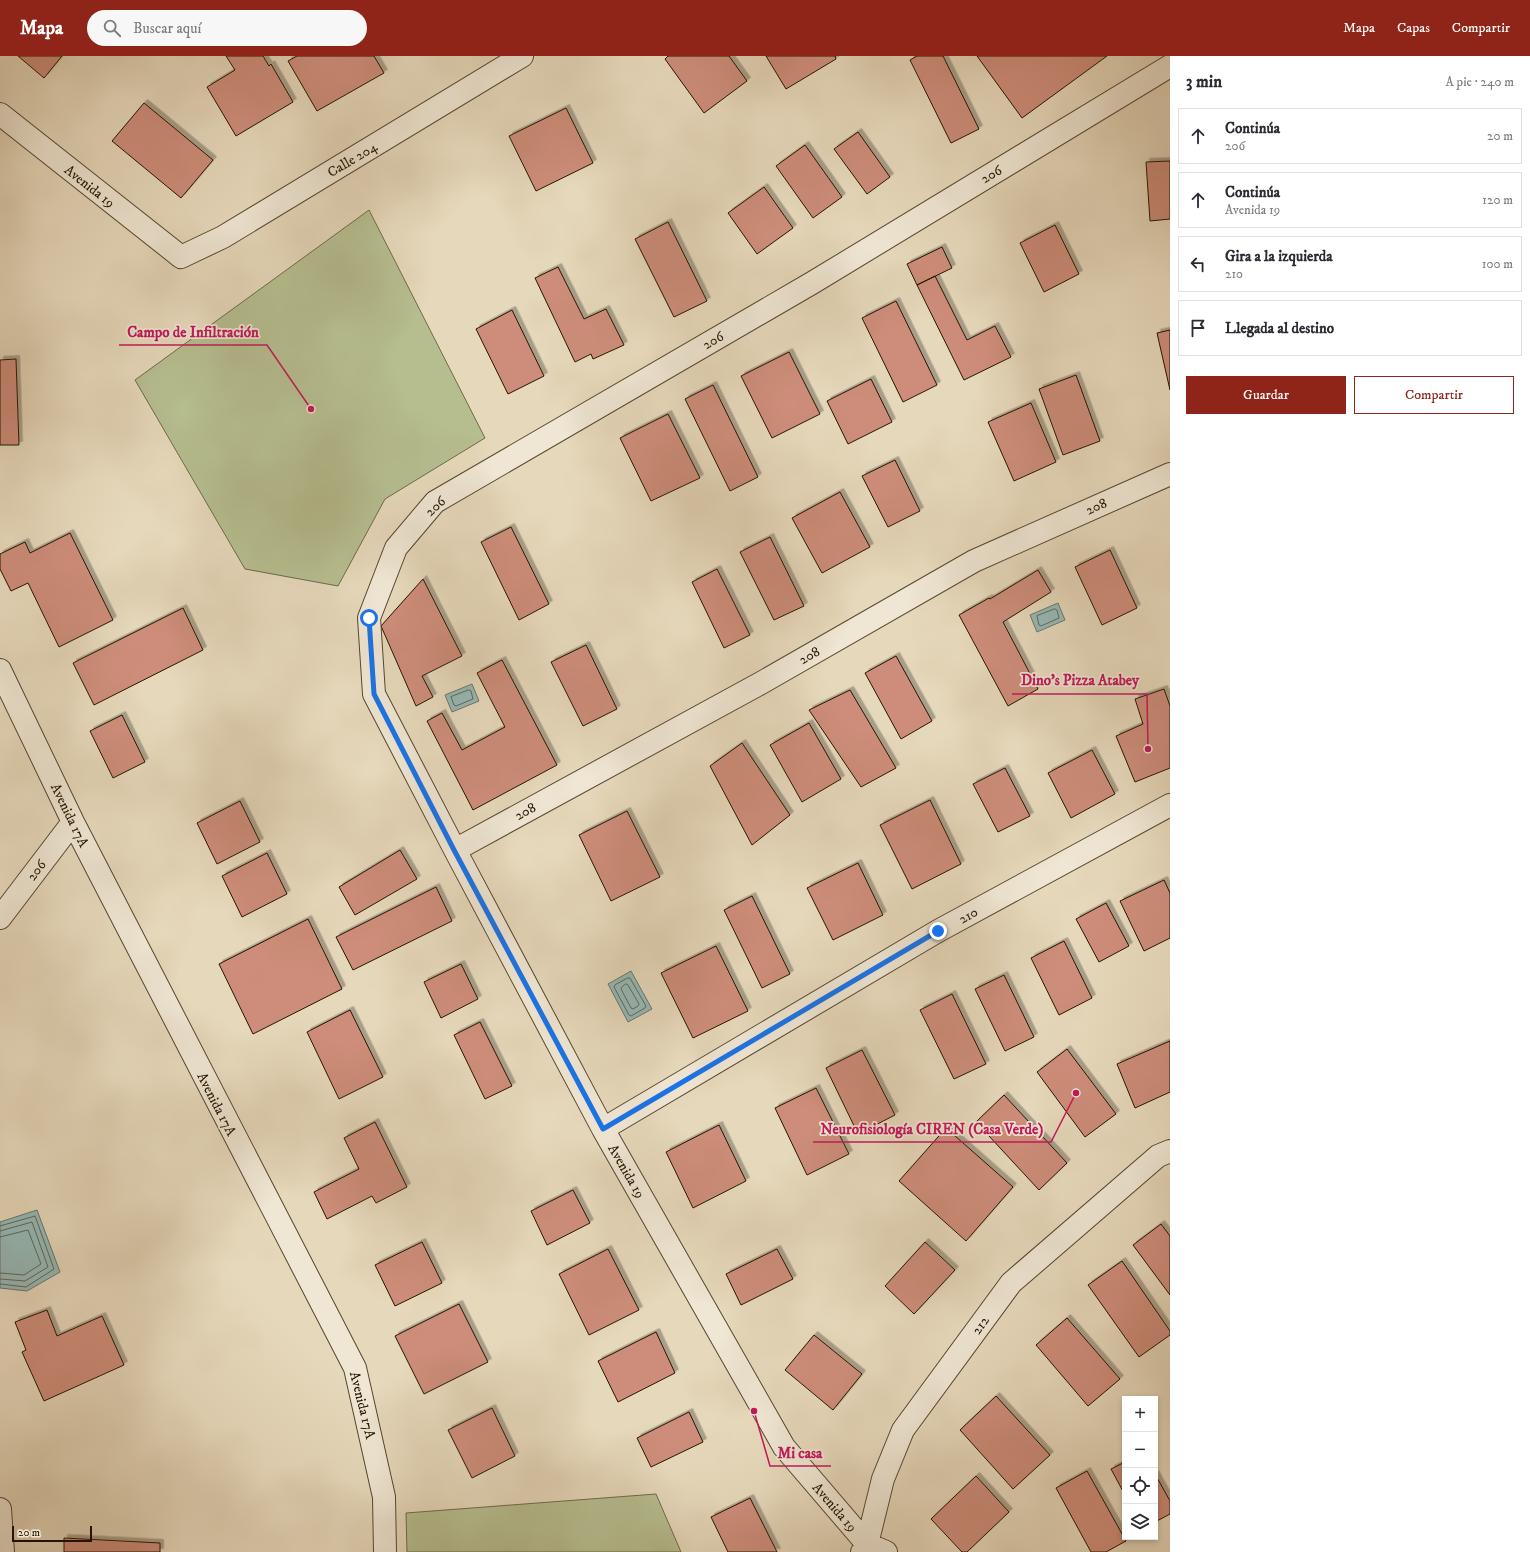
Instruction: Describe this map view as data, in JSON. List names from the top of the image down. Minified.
{"streets":{"street":["Calle 204","206","Avenida 19","208","Avenida 17A","210","212"]},"crossings":[["Calle 204","Avenida 19"],["206","Avenida 19"],["206","Avenida 17A"],["Avenida 19","208"],["Avenida 19","210"],["Avenida 19","212"]],"places":["Campo de Infiltración","Dino's Pizza Atabey","Neurofisiología CIREN (Casa Verde)","Mi casa"],"scale_bar":"20 m","page":{"header":"Mapa","search":"Buscar aquí","nav":["Mapa","Capas","Compartir"],"heading":["3 min","A pie · 240 m"],"list":[["Continúa","206","20 m"],["Continúa","Avenida 19","120 m"],["Gira a la izquierda","210","100 m"],"Llegada al destino"],"buttons":["Guardar","Compartir"],"map_buttons":["+","−"],"scale":"20 m"}}
